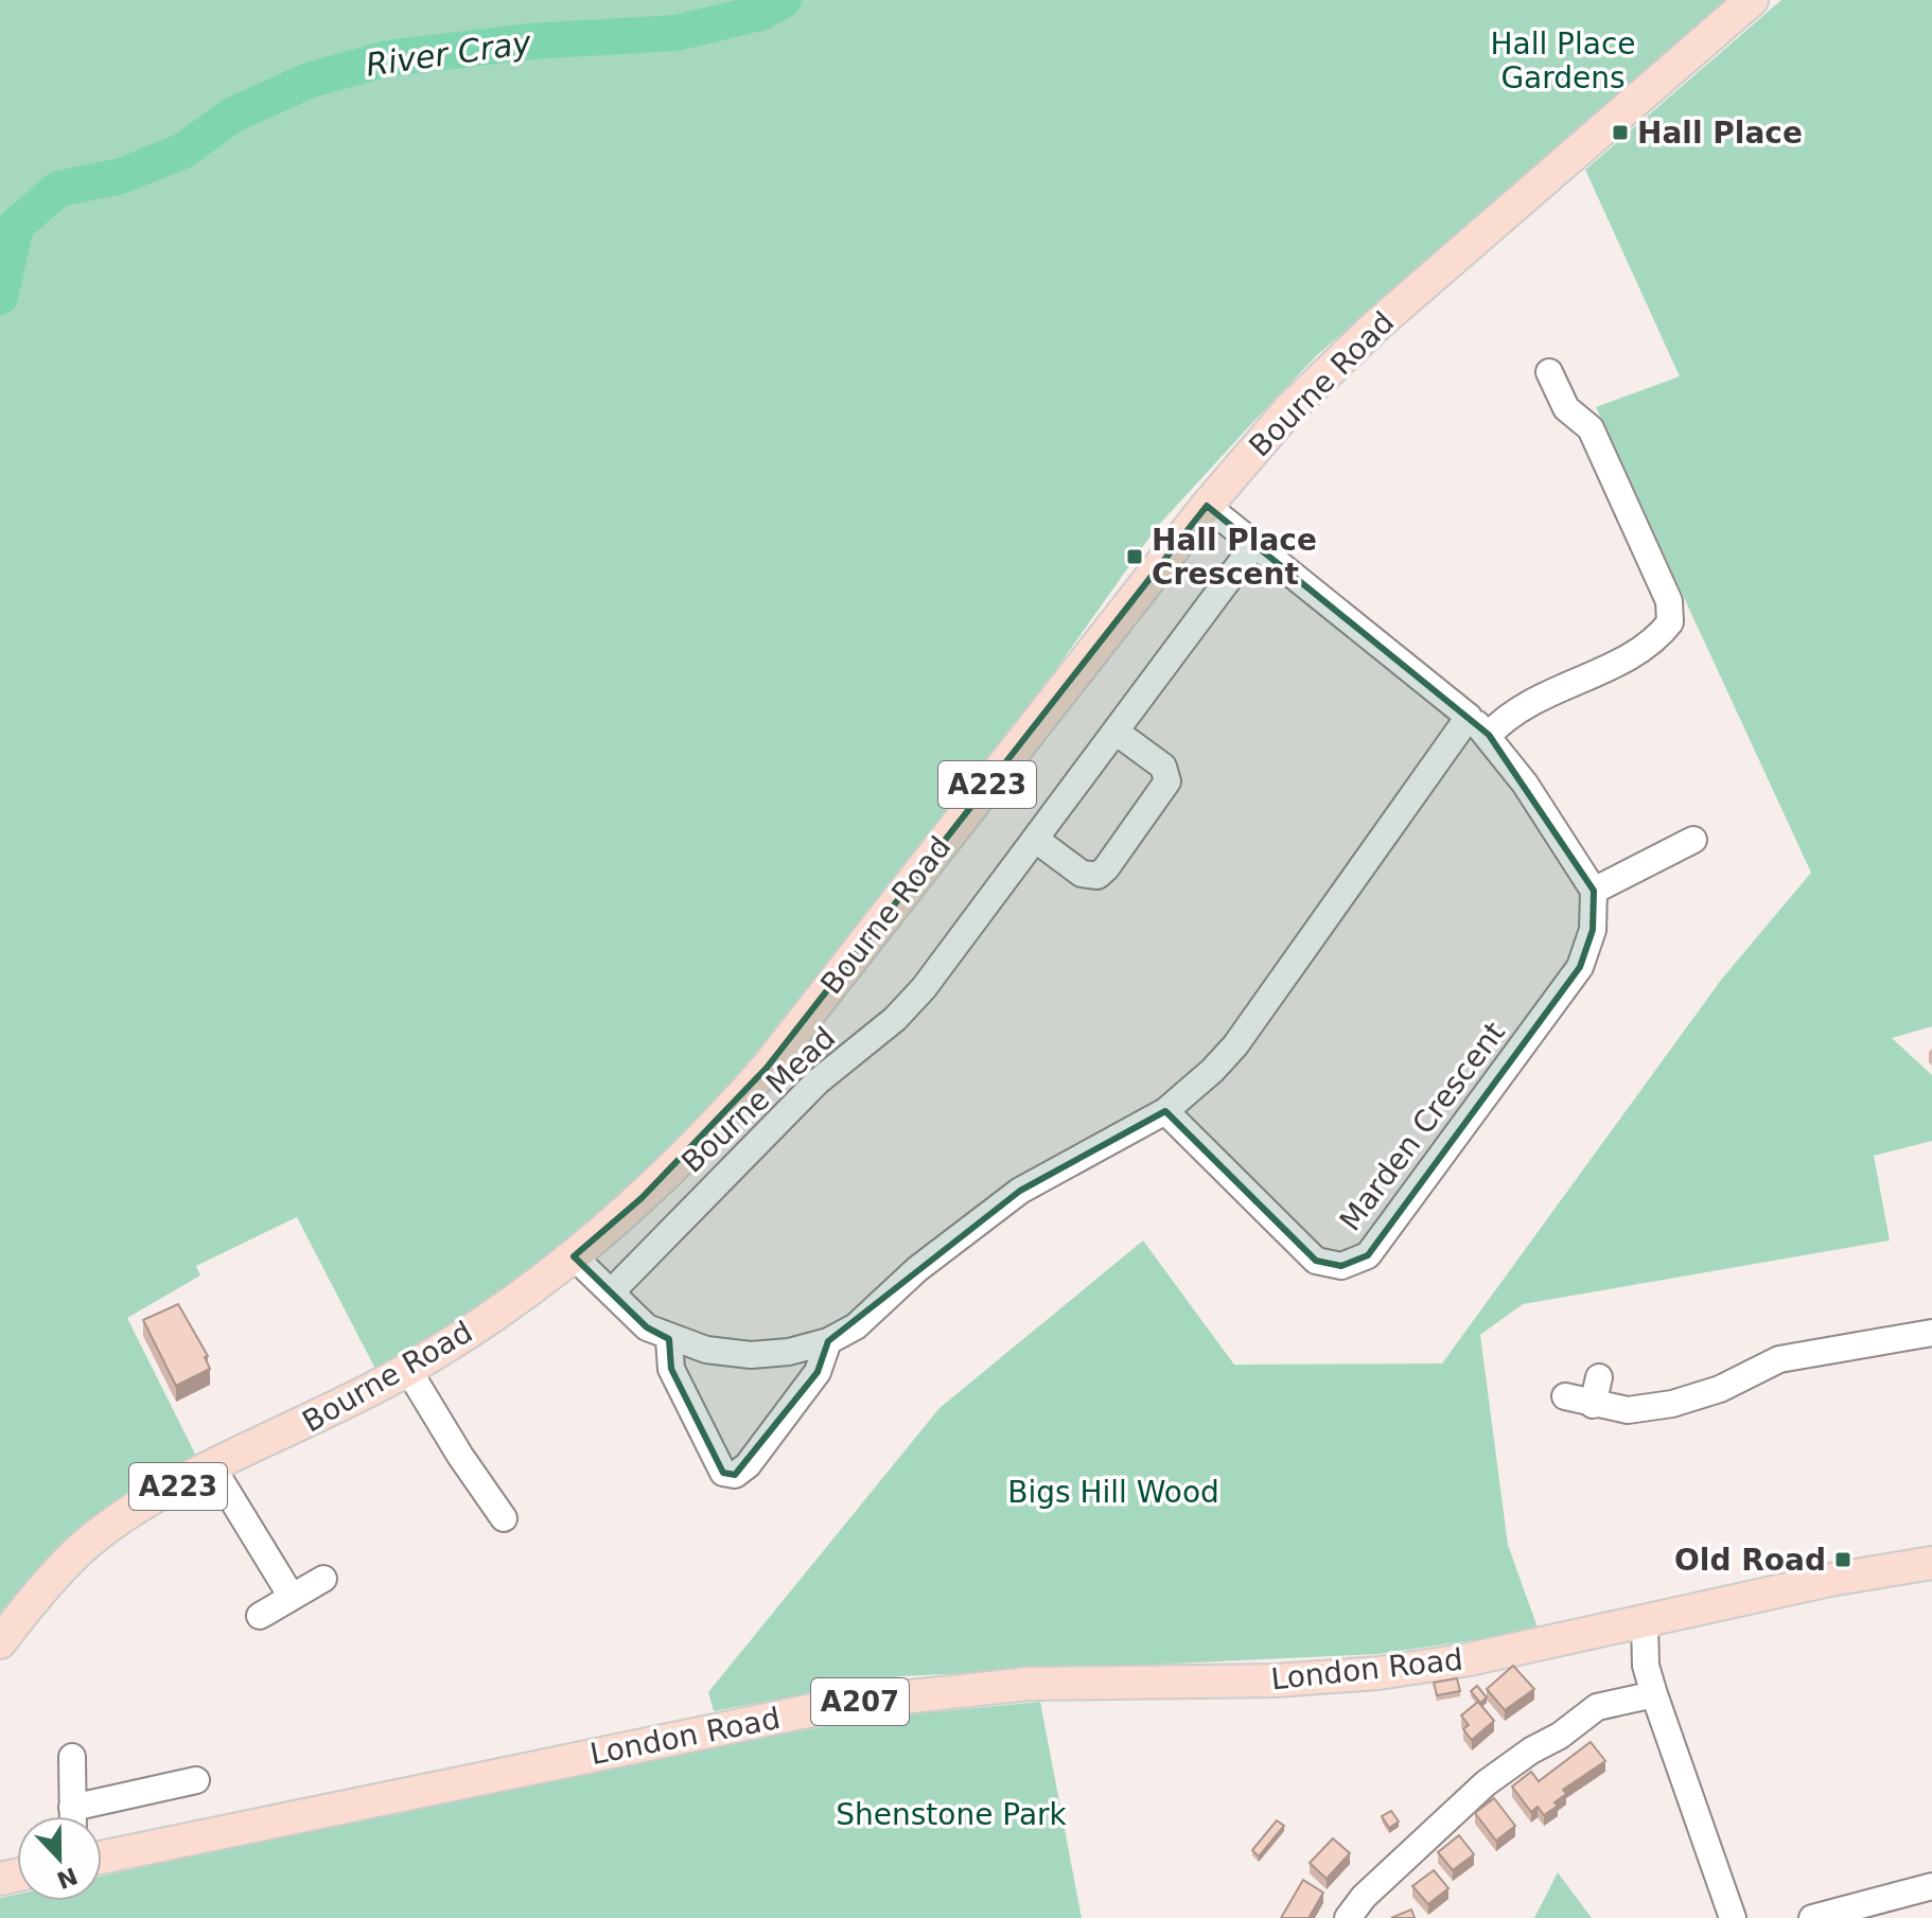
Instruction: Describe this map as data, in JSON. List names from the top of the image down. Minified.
{"streets":{"main road":["Bourne Road","A223","London Road","A207"],"street":["Bourne Mead","Marden Crescent"]},"crossings":[["London Road","A207"]],"water":["River Cray"],"parks":["Hall Place Gardens","Bigs Hill Wood","Shenstone Park"],"places":{"transit":["Hall Place","Hall Place Crescent","Old Road"]},"north":"bottom"}
